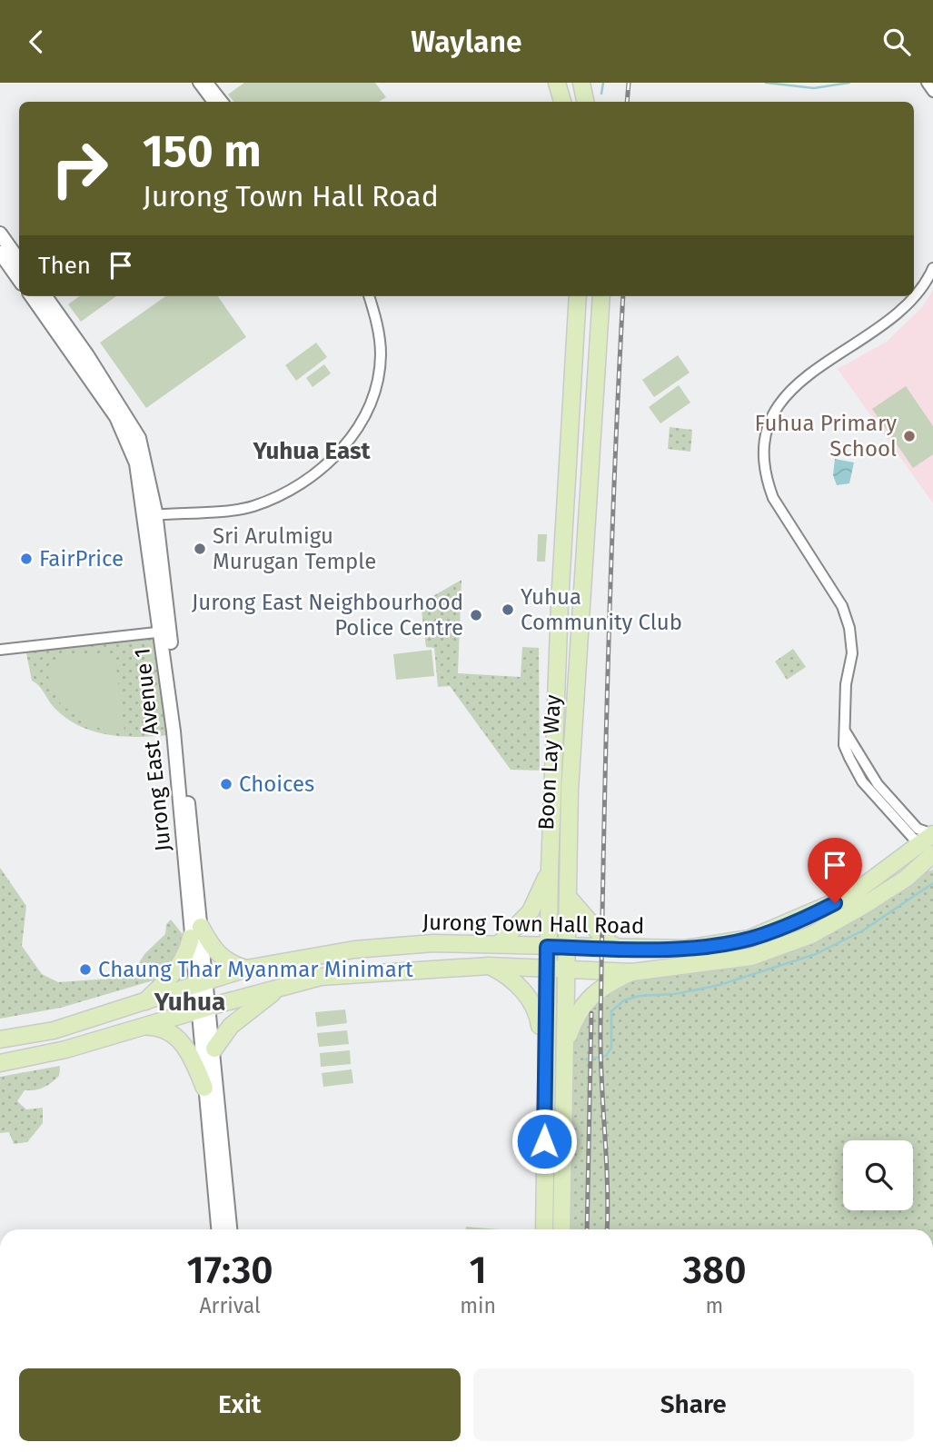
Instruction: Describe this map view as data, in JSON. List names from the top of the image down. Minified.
{"streets":{"main road":["Boon Lay Way","Jurong Town Hall Road"],"street":["Jurong East Avenue 1"]},"crossings":[["Jurong East Avenue 1","Jurong Town Hall Road"],["Boon Lay Way","Jurong Town Hall Road"]],"districts":["Yuhua East","Yuhua"],"places":["Fuhua Primary School","Sri Arulmigu Murugan Temple","FairPrice","Yuhua Community Club","Jurong East Neighbourhood Police Centre","Choices","Chaung Thar Myanmar Minimart"],"page":{"header":"Waylane","turn":["150 m","Jurong Town Hall Road"],"then":"Then","eta":["17:30","Arrival","1","min","380","m"],"buttons":["Exit","Share"]}}
